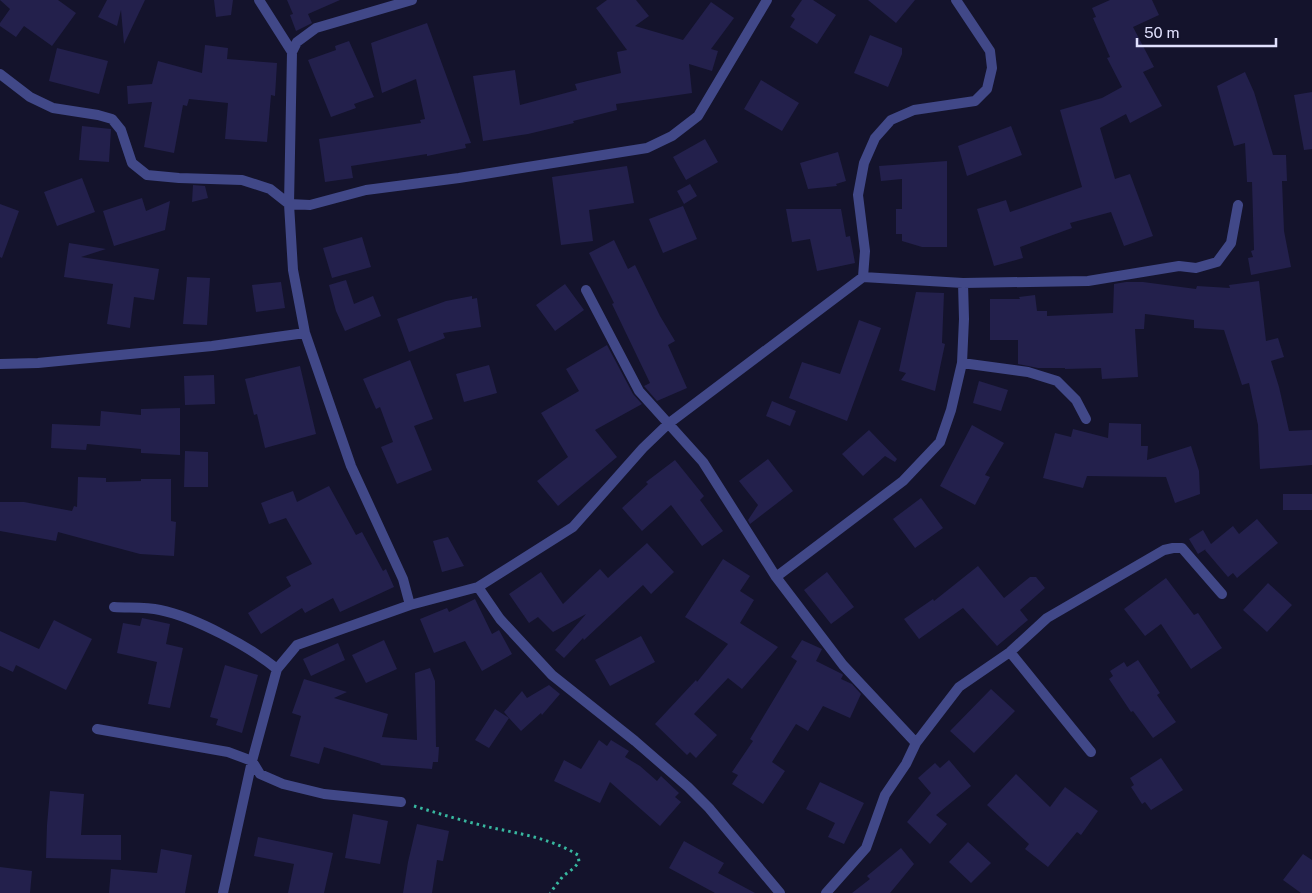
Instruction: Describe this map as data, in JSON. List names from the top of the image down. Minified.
{"scale_bar":"50 m"}
